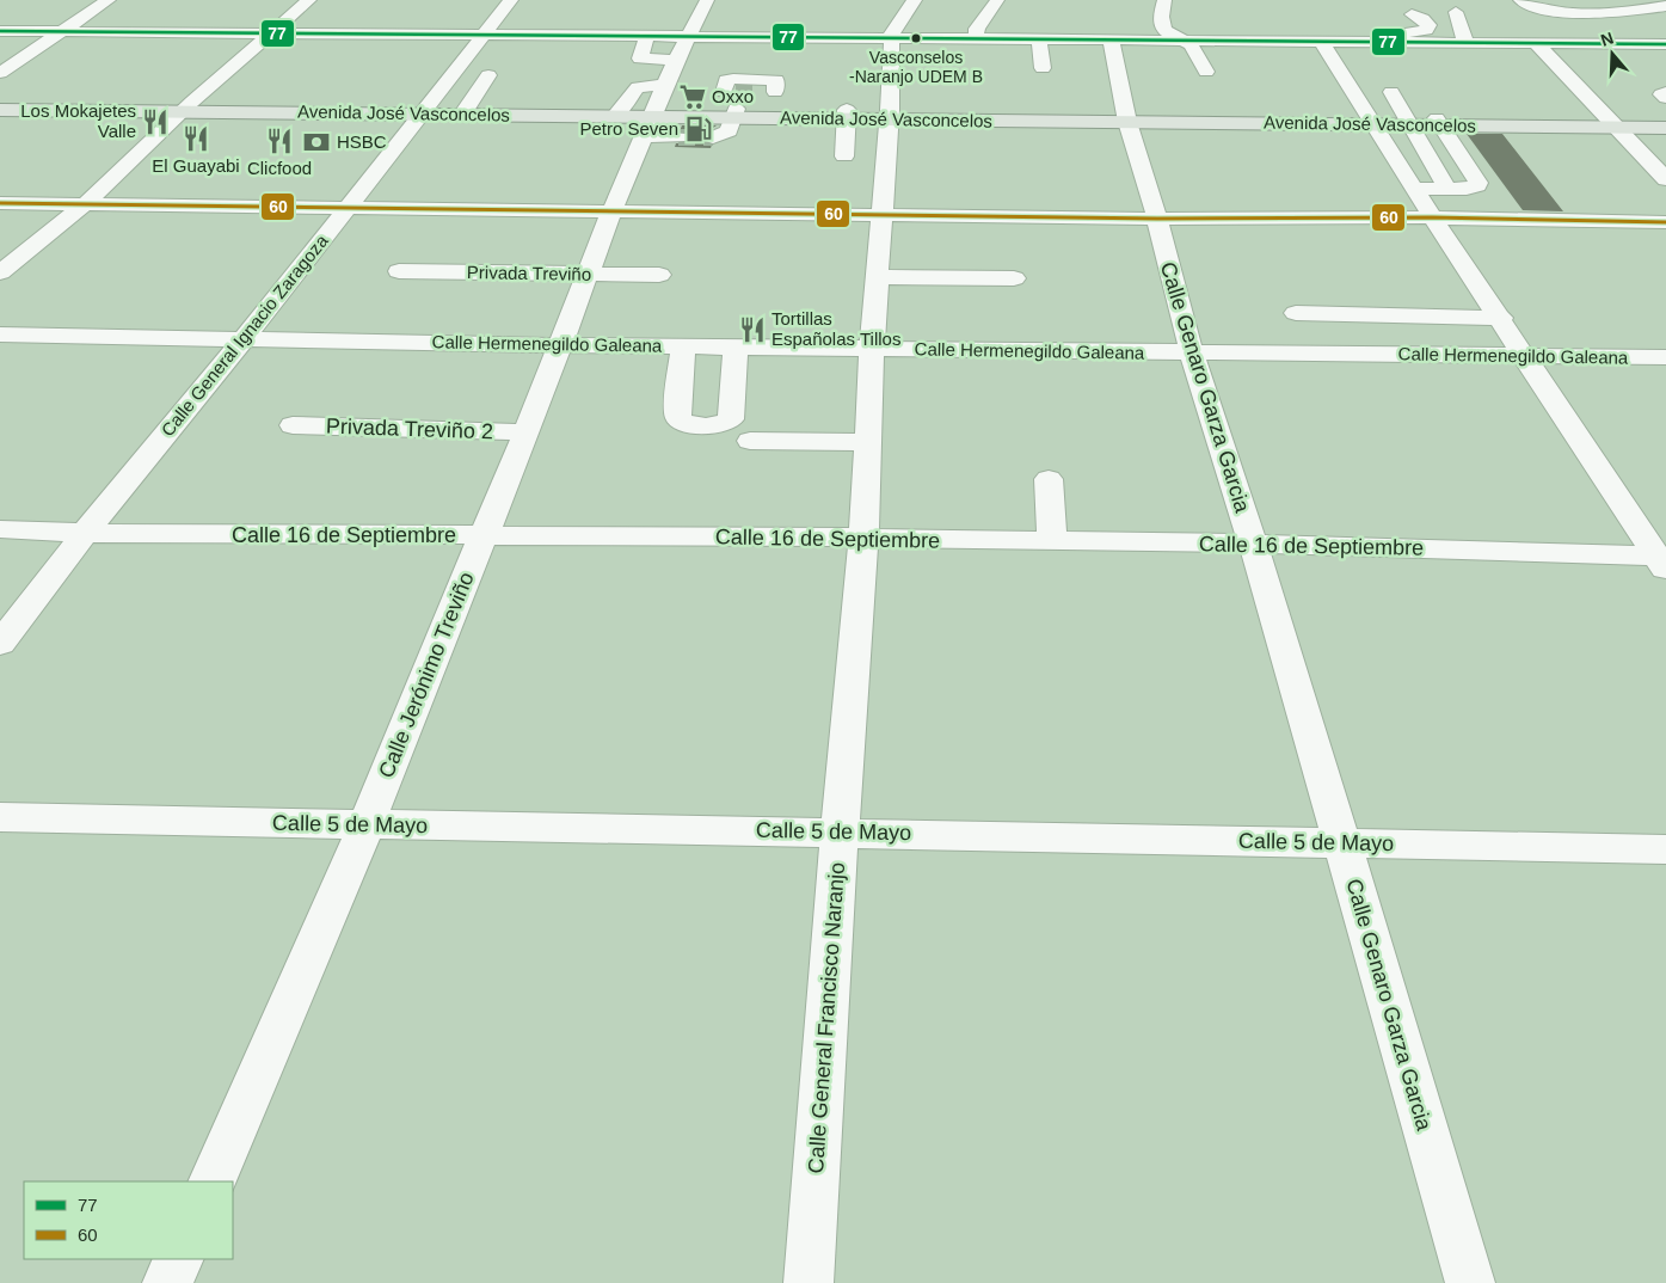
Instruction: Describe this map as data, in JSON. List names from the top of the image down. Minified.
{"streets":{"main road":["Avenida José Vasconcelos"],"street":["Privada Treviño","Calle General Ignacio Zaragoza","Calle Hermenegildo Galeana","Calle Genaro Garza Garcia","Privada Treviño 2","Calle 16 de Septiembre","Calle Jerónimo Treviño","Calle 5 de Mayo","Calle General Francisco Naranjo"]},"crossings":[["Avenida José Vasconcelos","Calle General Ignacio Zaragoza"],["Avenida José Vasconcelos","Calle Genaro Garza Garcia"],["Avenida José Vasconcelos","Calle Jerónimo Treviño"],["Avenida José Vasconcelos","Calle General Francisco Naranjo"],["Privada Treviño","Calle Jerónimo Treviño"],["Calle General Ignacio Zaragoza","Calle Hermenegildo Galeana"],["Calle General Ignacio Zaragoza","Calle 16 de Septiembre"],["Calle Hermenegildo Galeana","Calle Genaro Garza Garcia"],["Calle Hermenegildo Galeana","Calle Jerónimo Treviño"],["Calle Hermenegildo Galeana","Calle General Francisco Naranjo"],["Calle Genaro Garza Garcia","Calle 16 de Septiembre"],["Calle Genaro Garza Garcia","Calle 5 de Mayo"],["Privada Treviño 2","Calle Jerónimo Treviño"],["Calle 16 de Septiembre","Calle Jerónimo Treviño"],["Calle 16 de Septiembre","Calle General Francisco Naranjo"],["Calle Jerónimo Treviño","Calle 5 de Mayo"],["Calle 5 de Mayo","Calle General Francisco Naranjo"]],"places":{"other":["Vasconselos -Naranjo UDEM B"],"supermarket":["Oxxo"],"restaurant":["Los Mokajetes Valle","El Guayabi","Clicfood","Tortillas Españolas Tillos"],"fuel station":["Petro Seven"],"bank":["HSBC"]},"lines":["transit line 77","transit line 60"],"legend":["77","60"],"north":"top"}
